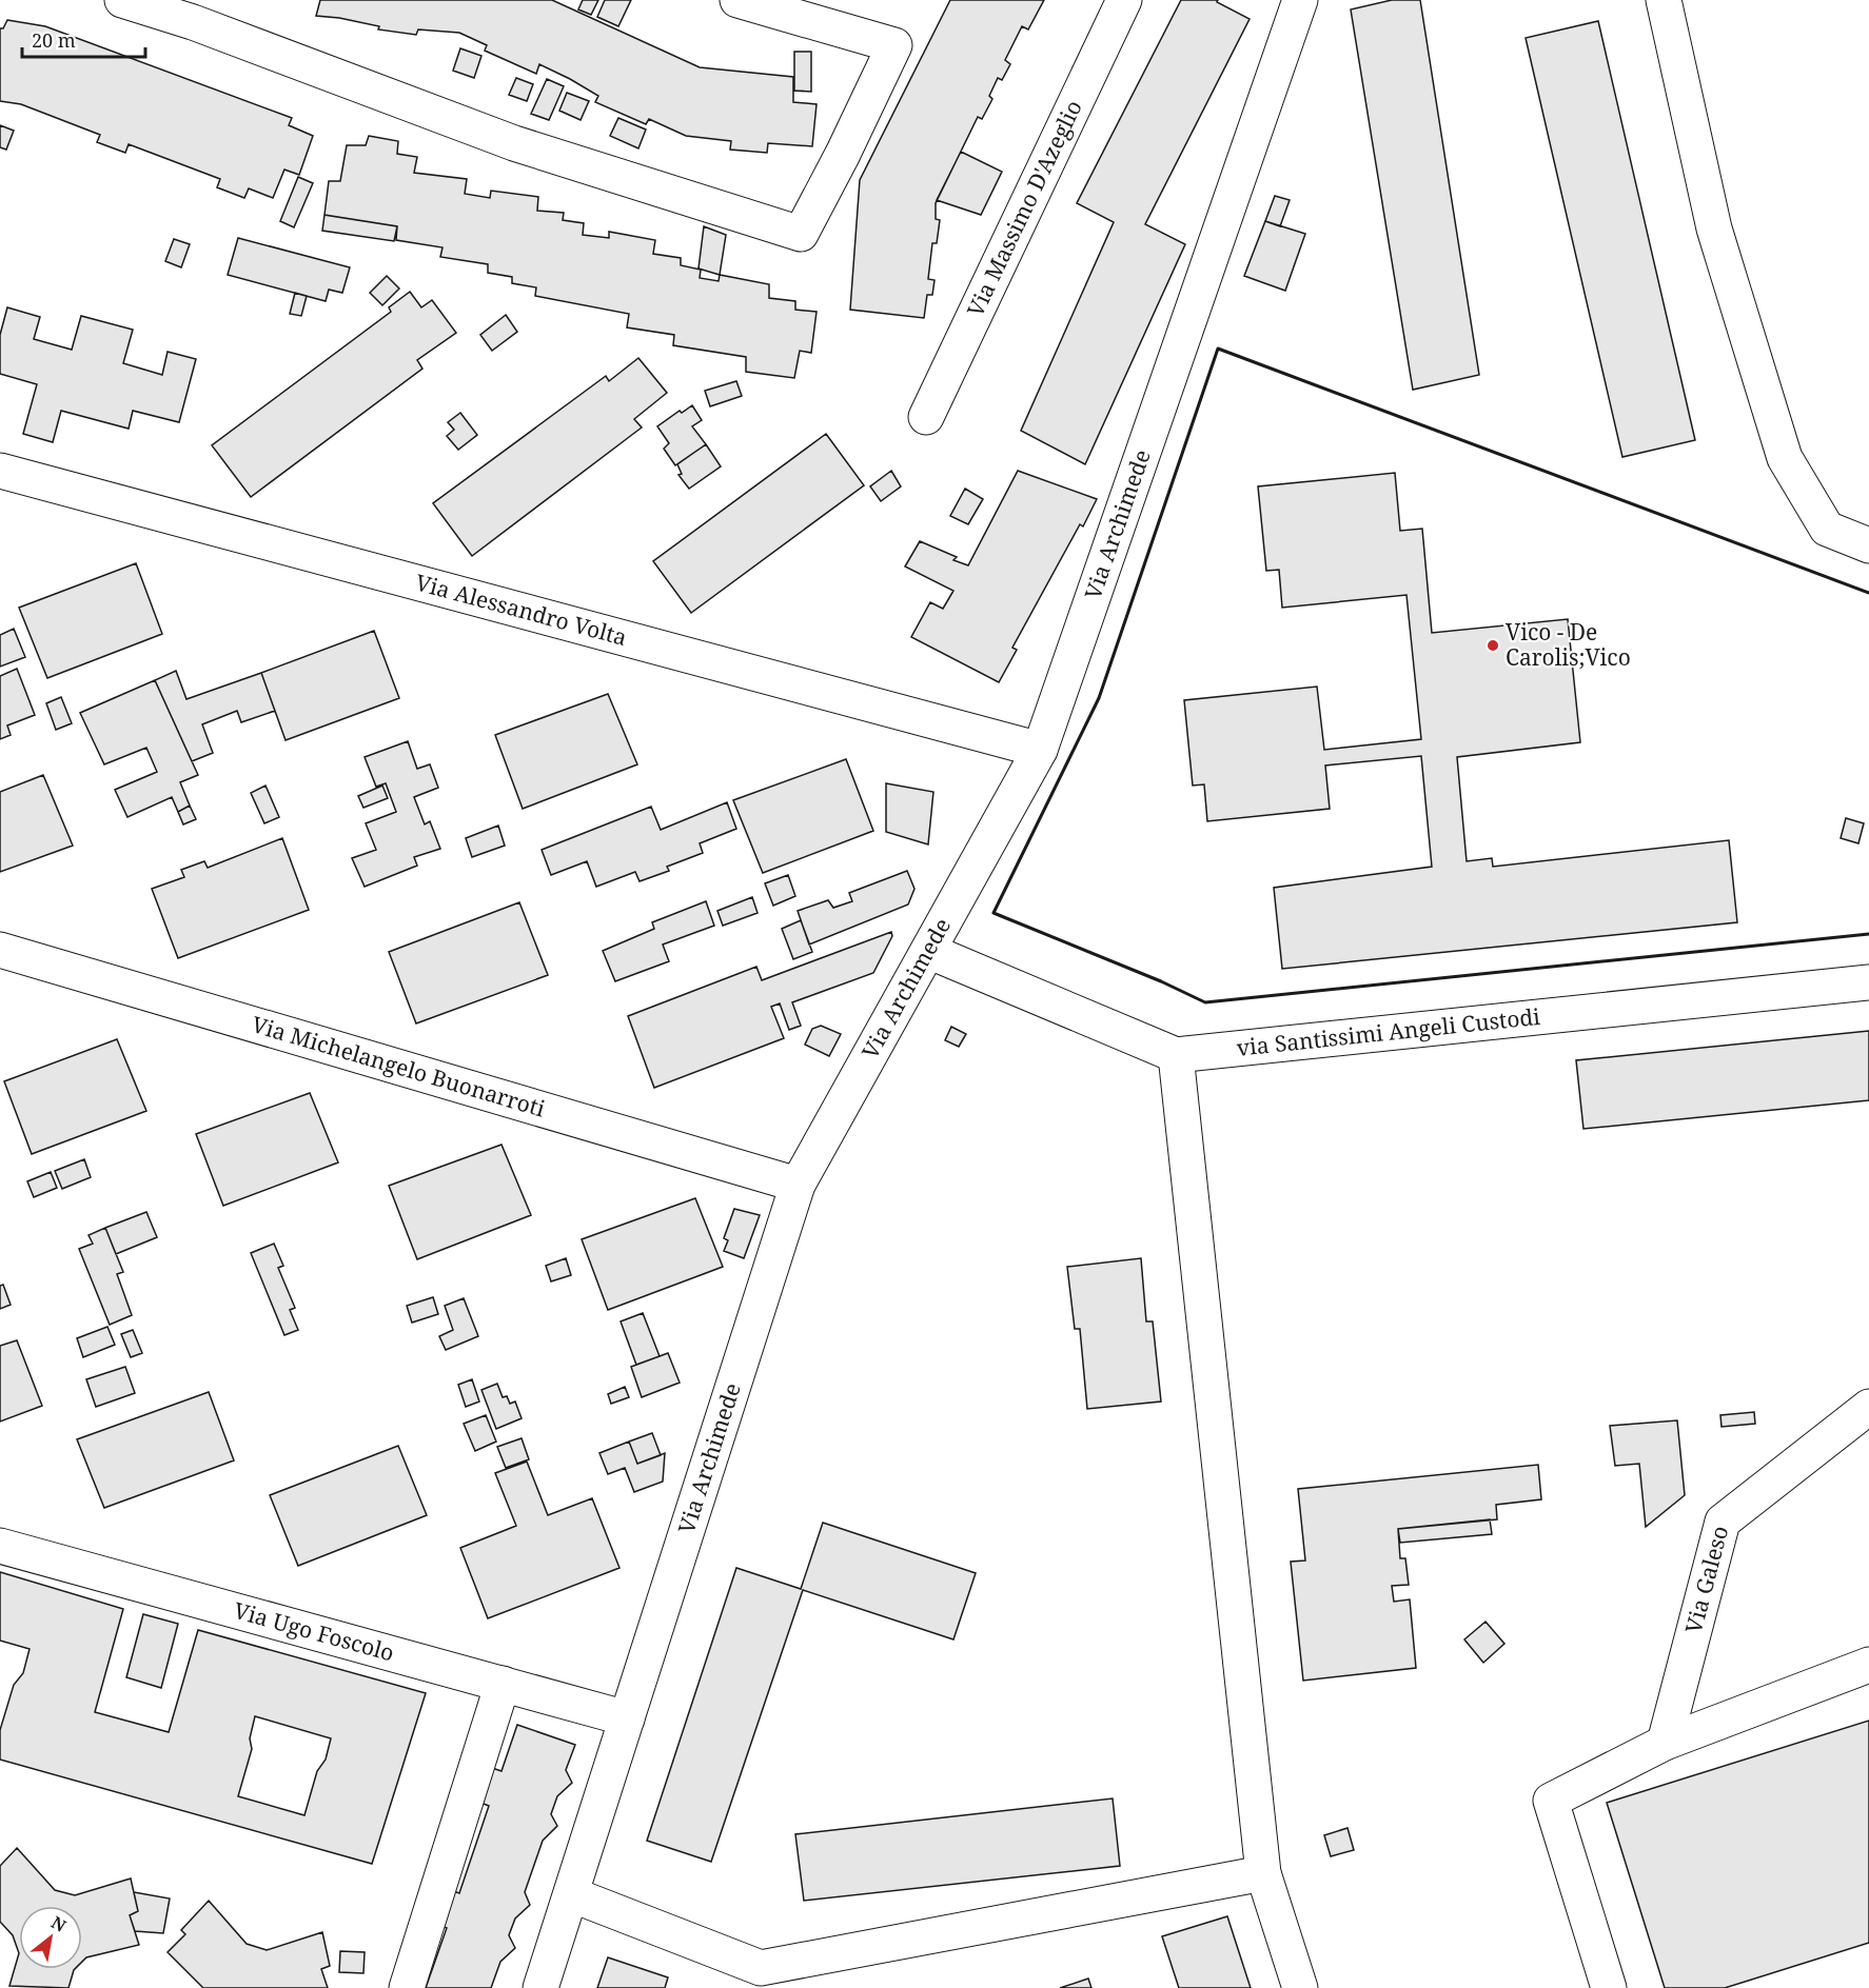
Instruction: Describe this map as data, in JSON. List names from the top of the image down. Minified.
{"streets":{"street":["Via Massimo D'Azeglio","Via Archimede","Via Alessandro Volta","via Santissimi Angeli Custodi","Via Michelangelo Buonarroti","Via Galeso","Via Ugo Foscolo"]},"crossings":[["Via Archimede","Via Alessandro Volta"],["Via Archimede","via Santissimi Angeli Custodi"],["Via Archimede","Via Michelangelo Buonarroti"],["Via Archimede","Via Ugo Foscolo"]],"places":["Vico - De Carolis;Vico"],"scale_bar":"20 m","north":"top right"}
